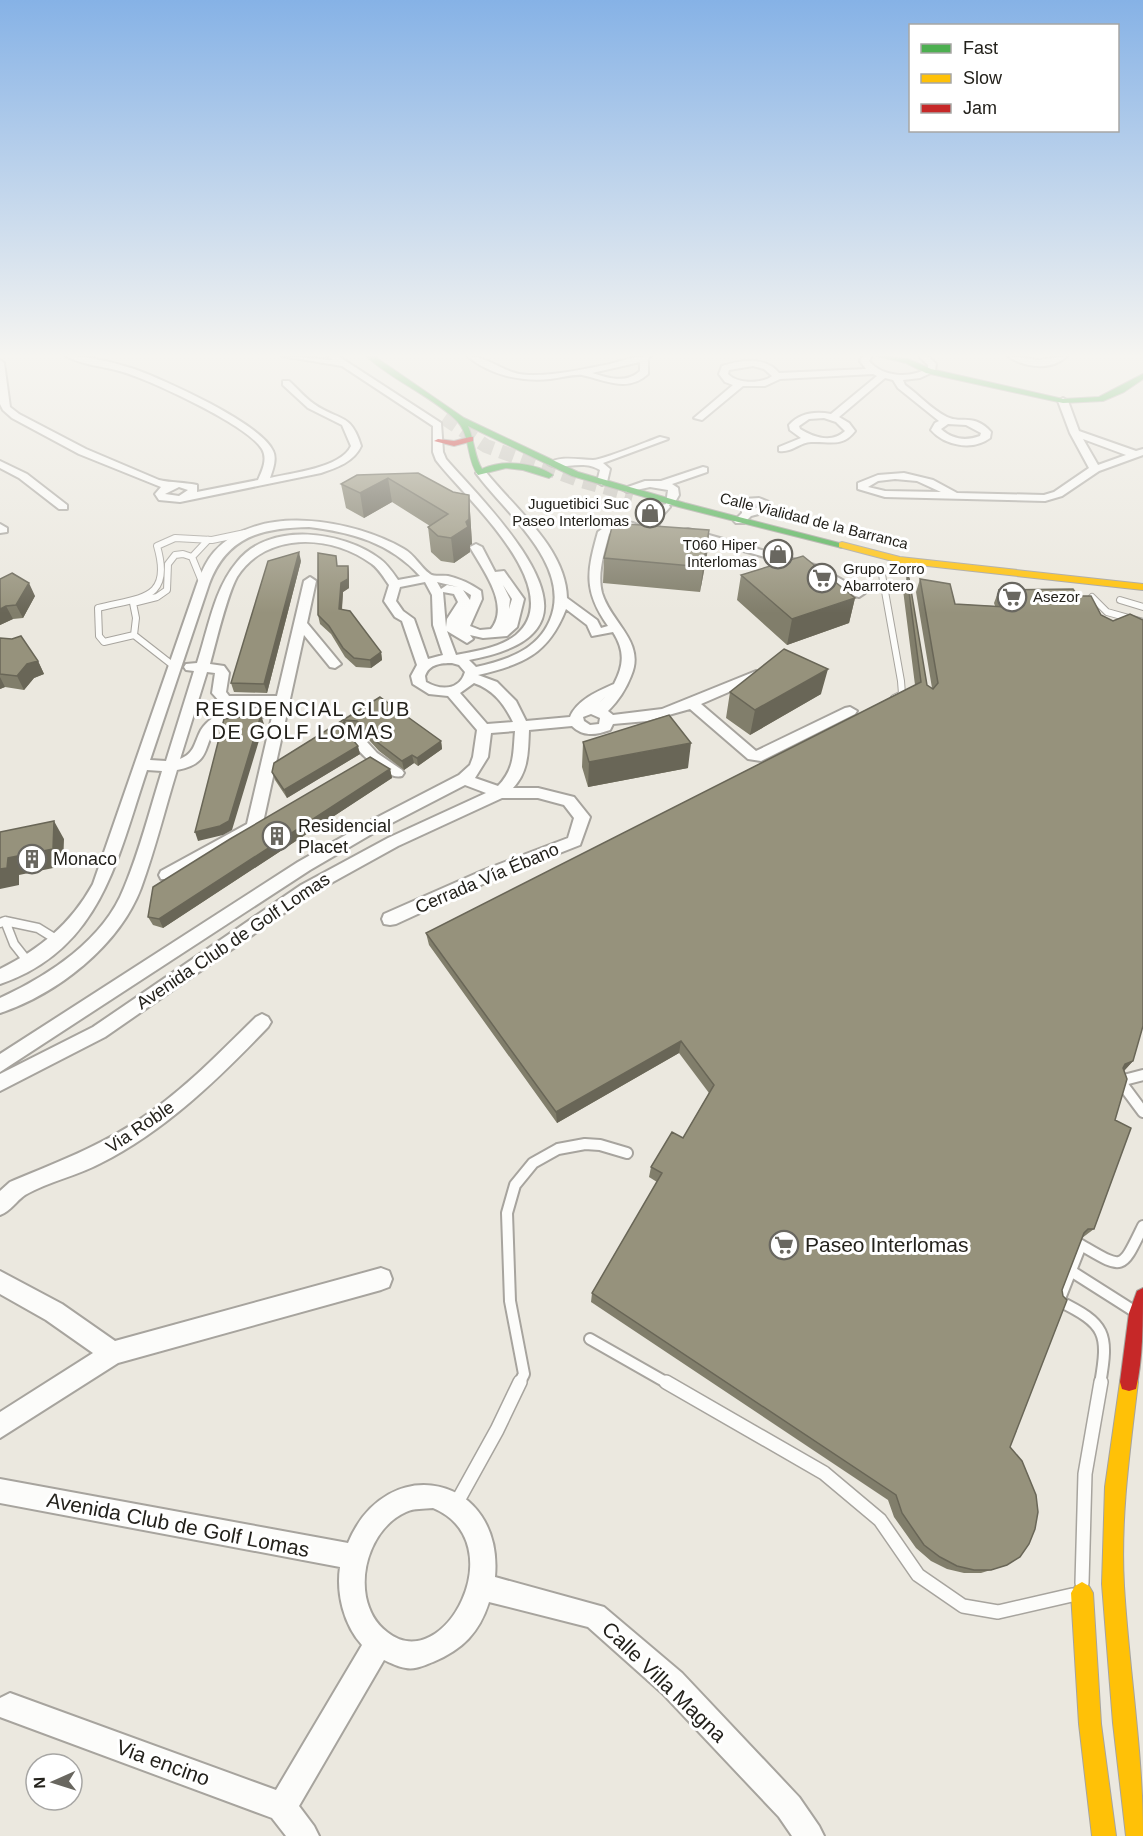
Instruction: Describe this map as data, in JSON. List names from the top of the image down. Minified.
{"streets":{"main road":["Calle Vialidad de la Barranca"],"street":["Cerrada Vía Ébano","Avenida Club de Golf Lomas","Via Roble","Calle Villa Magna","Via encino"]},"crossings":[["Cerrada Vía Ébano","Avenida Club de Golf Lomas"],["Avenida Club de Golf Lomas","Calle Villa Magna"]],"districts":["RESIDENCIAL CLUB DE GOLF LOMAS"],"places":{"shop":["Juguetibici Suc Paseo Interlomas","T060 Hiper Interlomas"],"supermarket":["Grupo Zorro Abarrotero","Asezor","Paseo Interlomas"],"building":["Residencial Placet","Monaco"]},"legend":["Fast","Slow","Jam"],"north":"left"}
